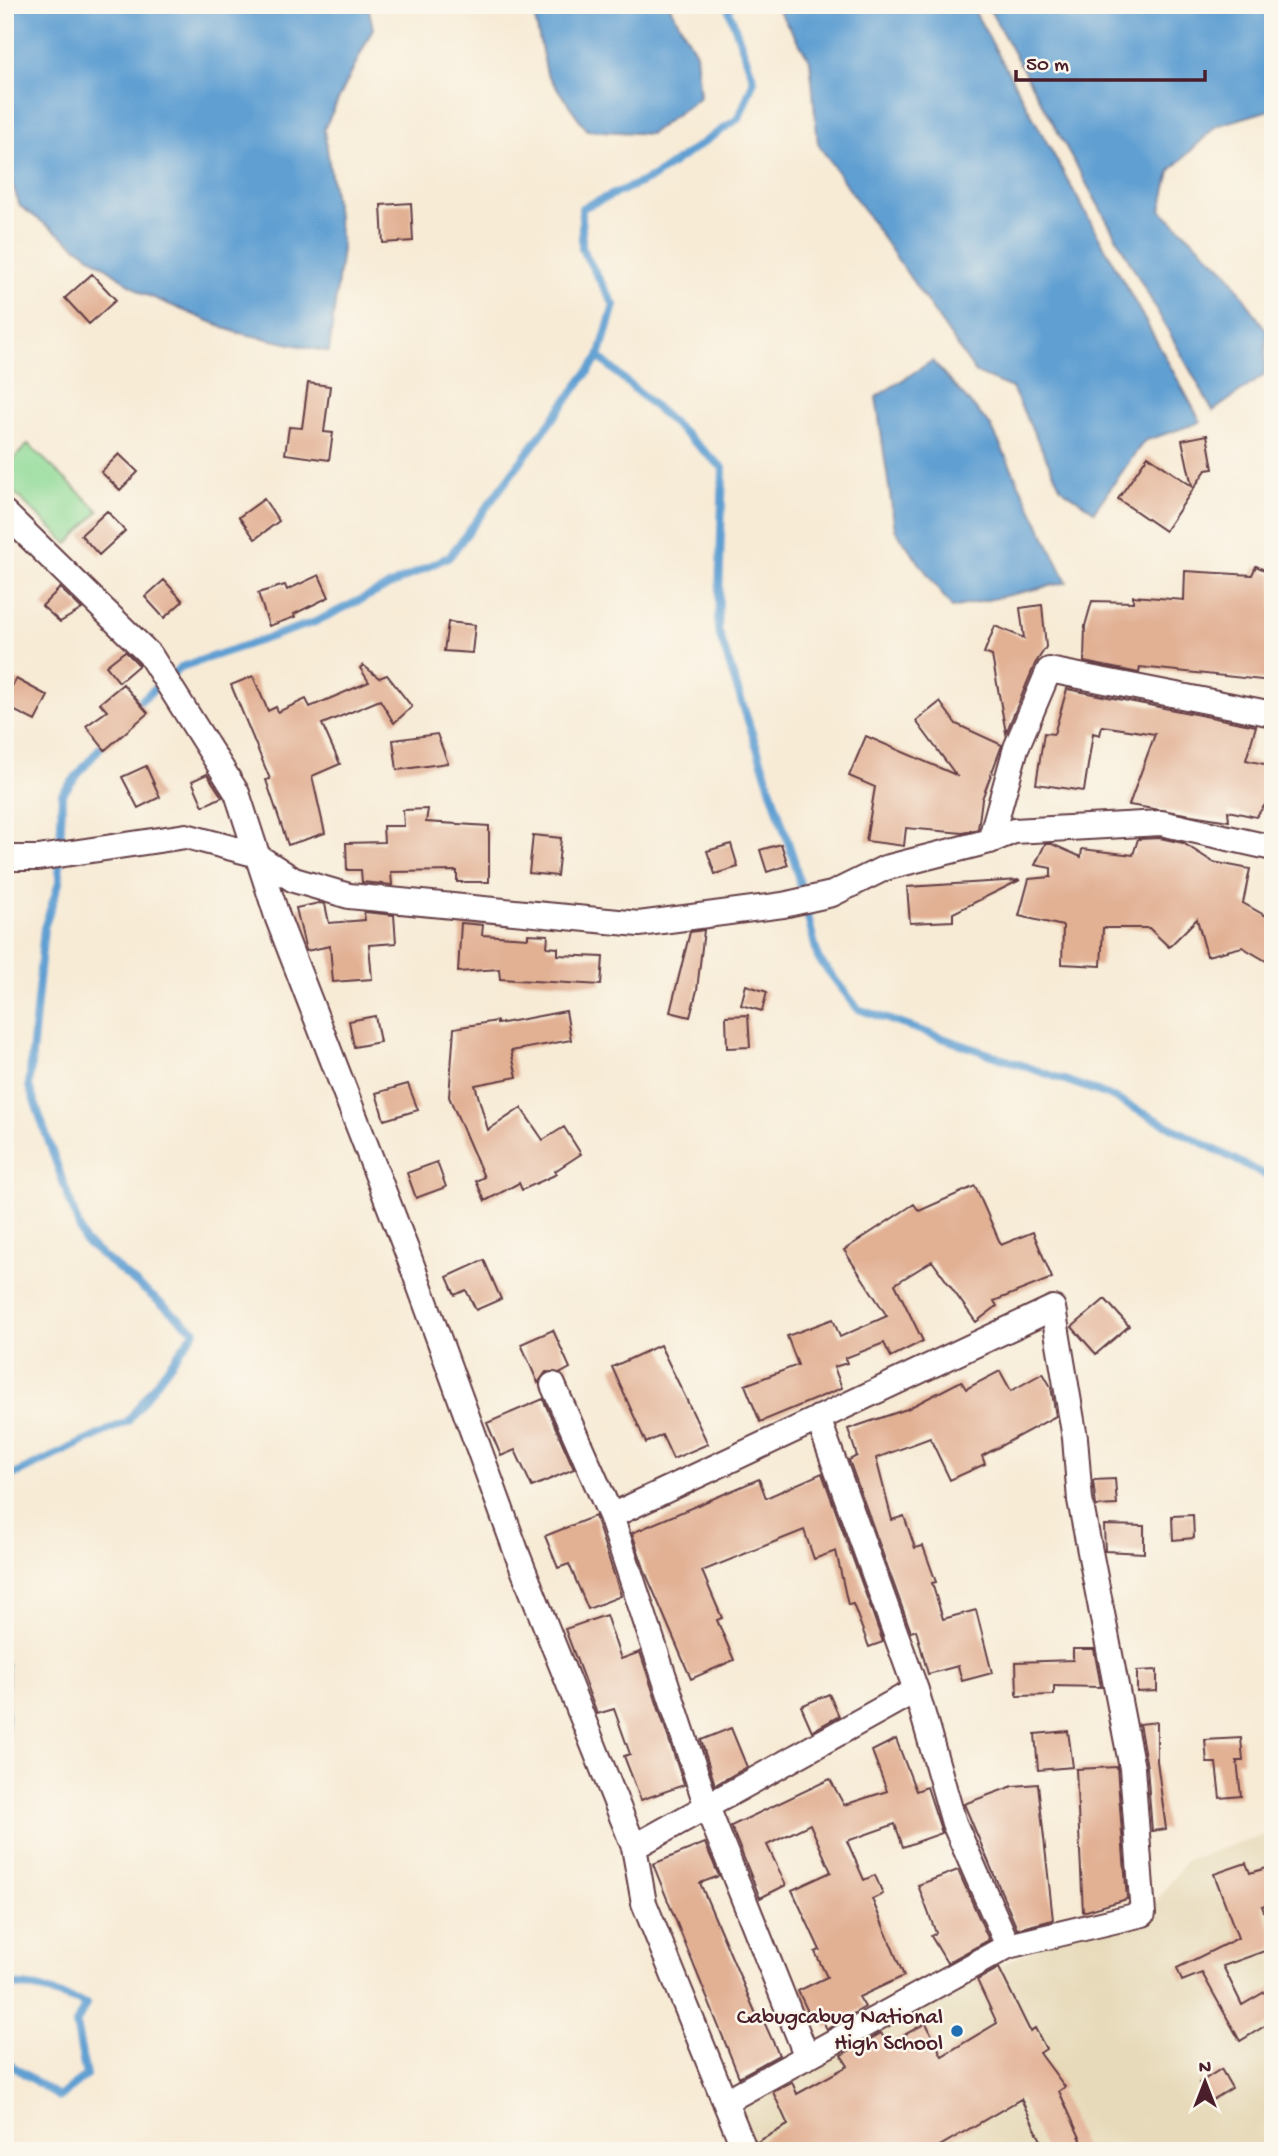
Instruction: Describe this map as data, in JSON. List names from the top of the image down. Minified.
{"places":["Cabugcabug National High School"],"scale_bar":"50 m","north":"top"}
